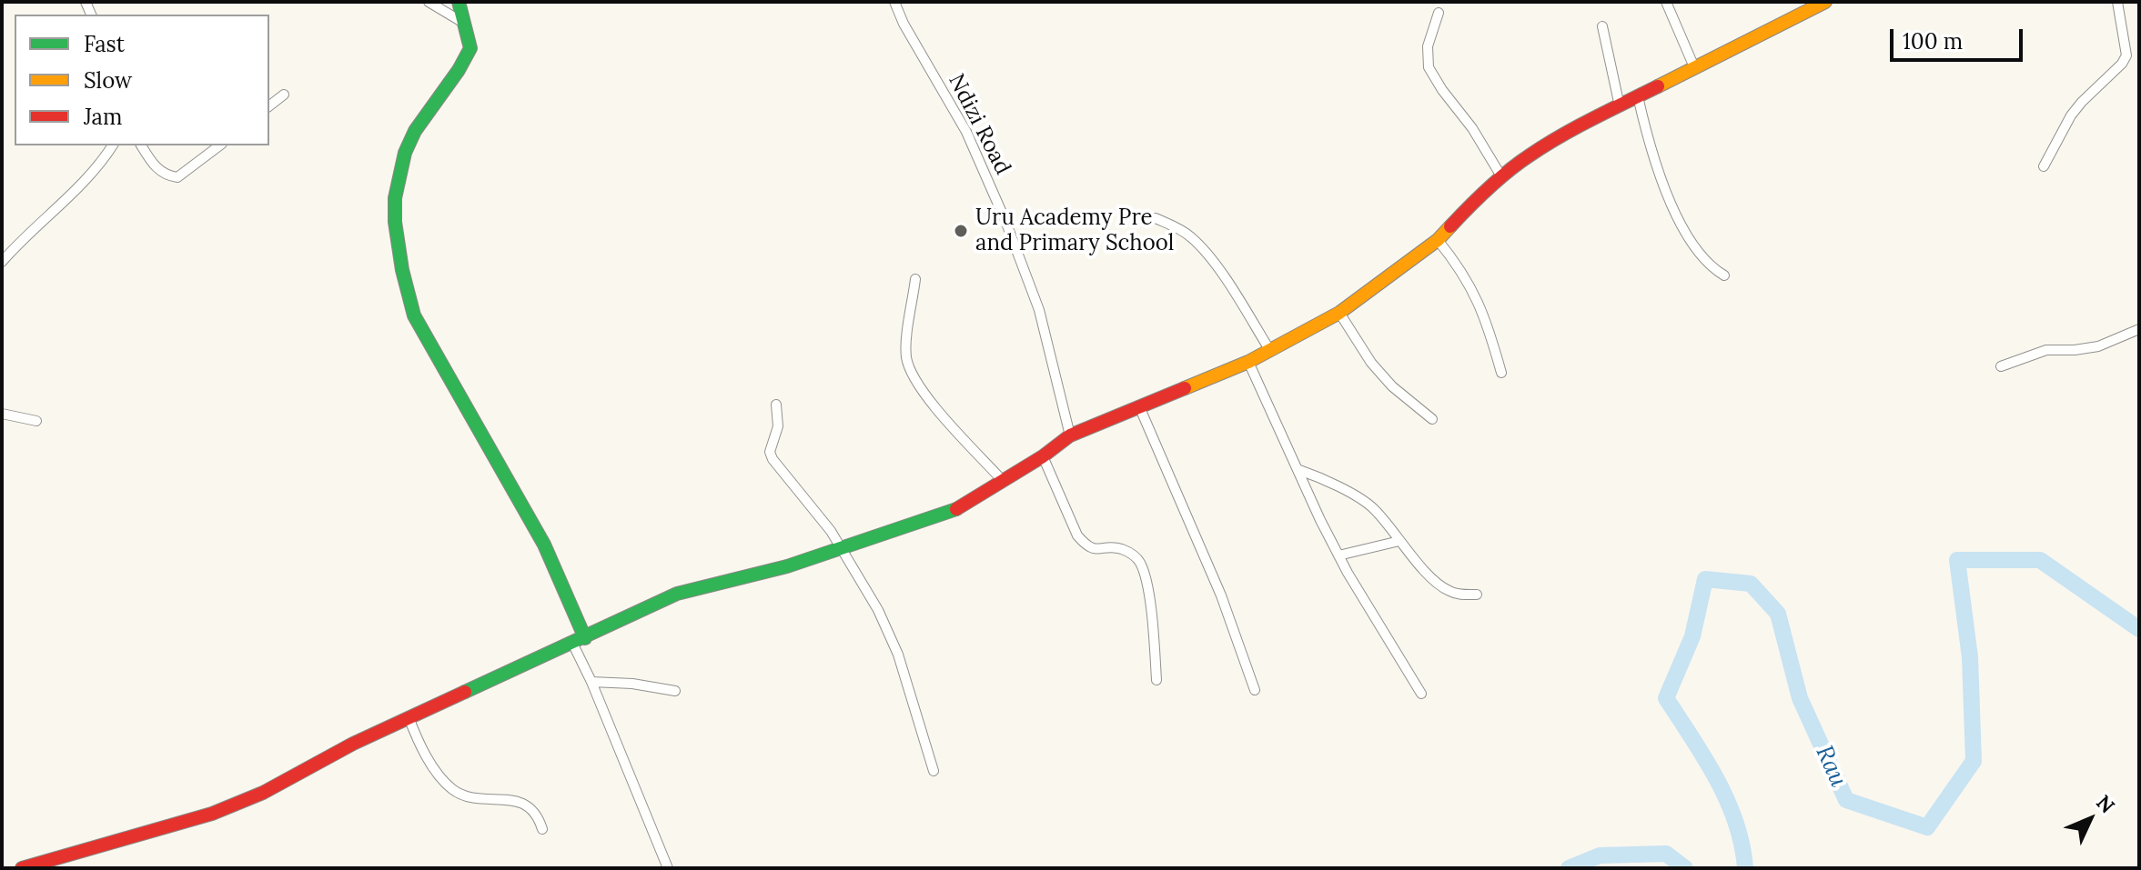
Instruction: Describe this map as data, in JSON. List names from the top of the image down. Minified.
{"streets":{"street":["Ndizi Road"]},"water":["Rau"],"places":["Uru Academy Pre and Primary School"],"legend":["Fast","Slow","Jam"],"scale_bar":"100 m","north":"top right"}
